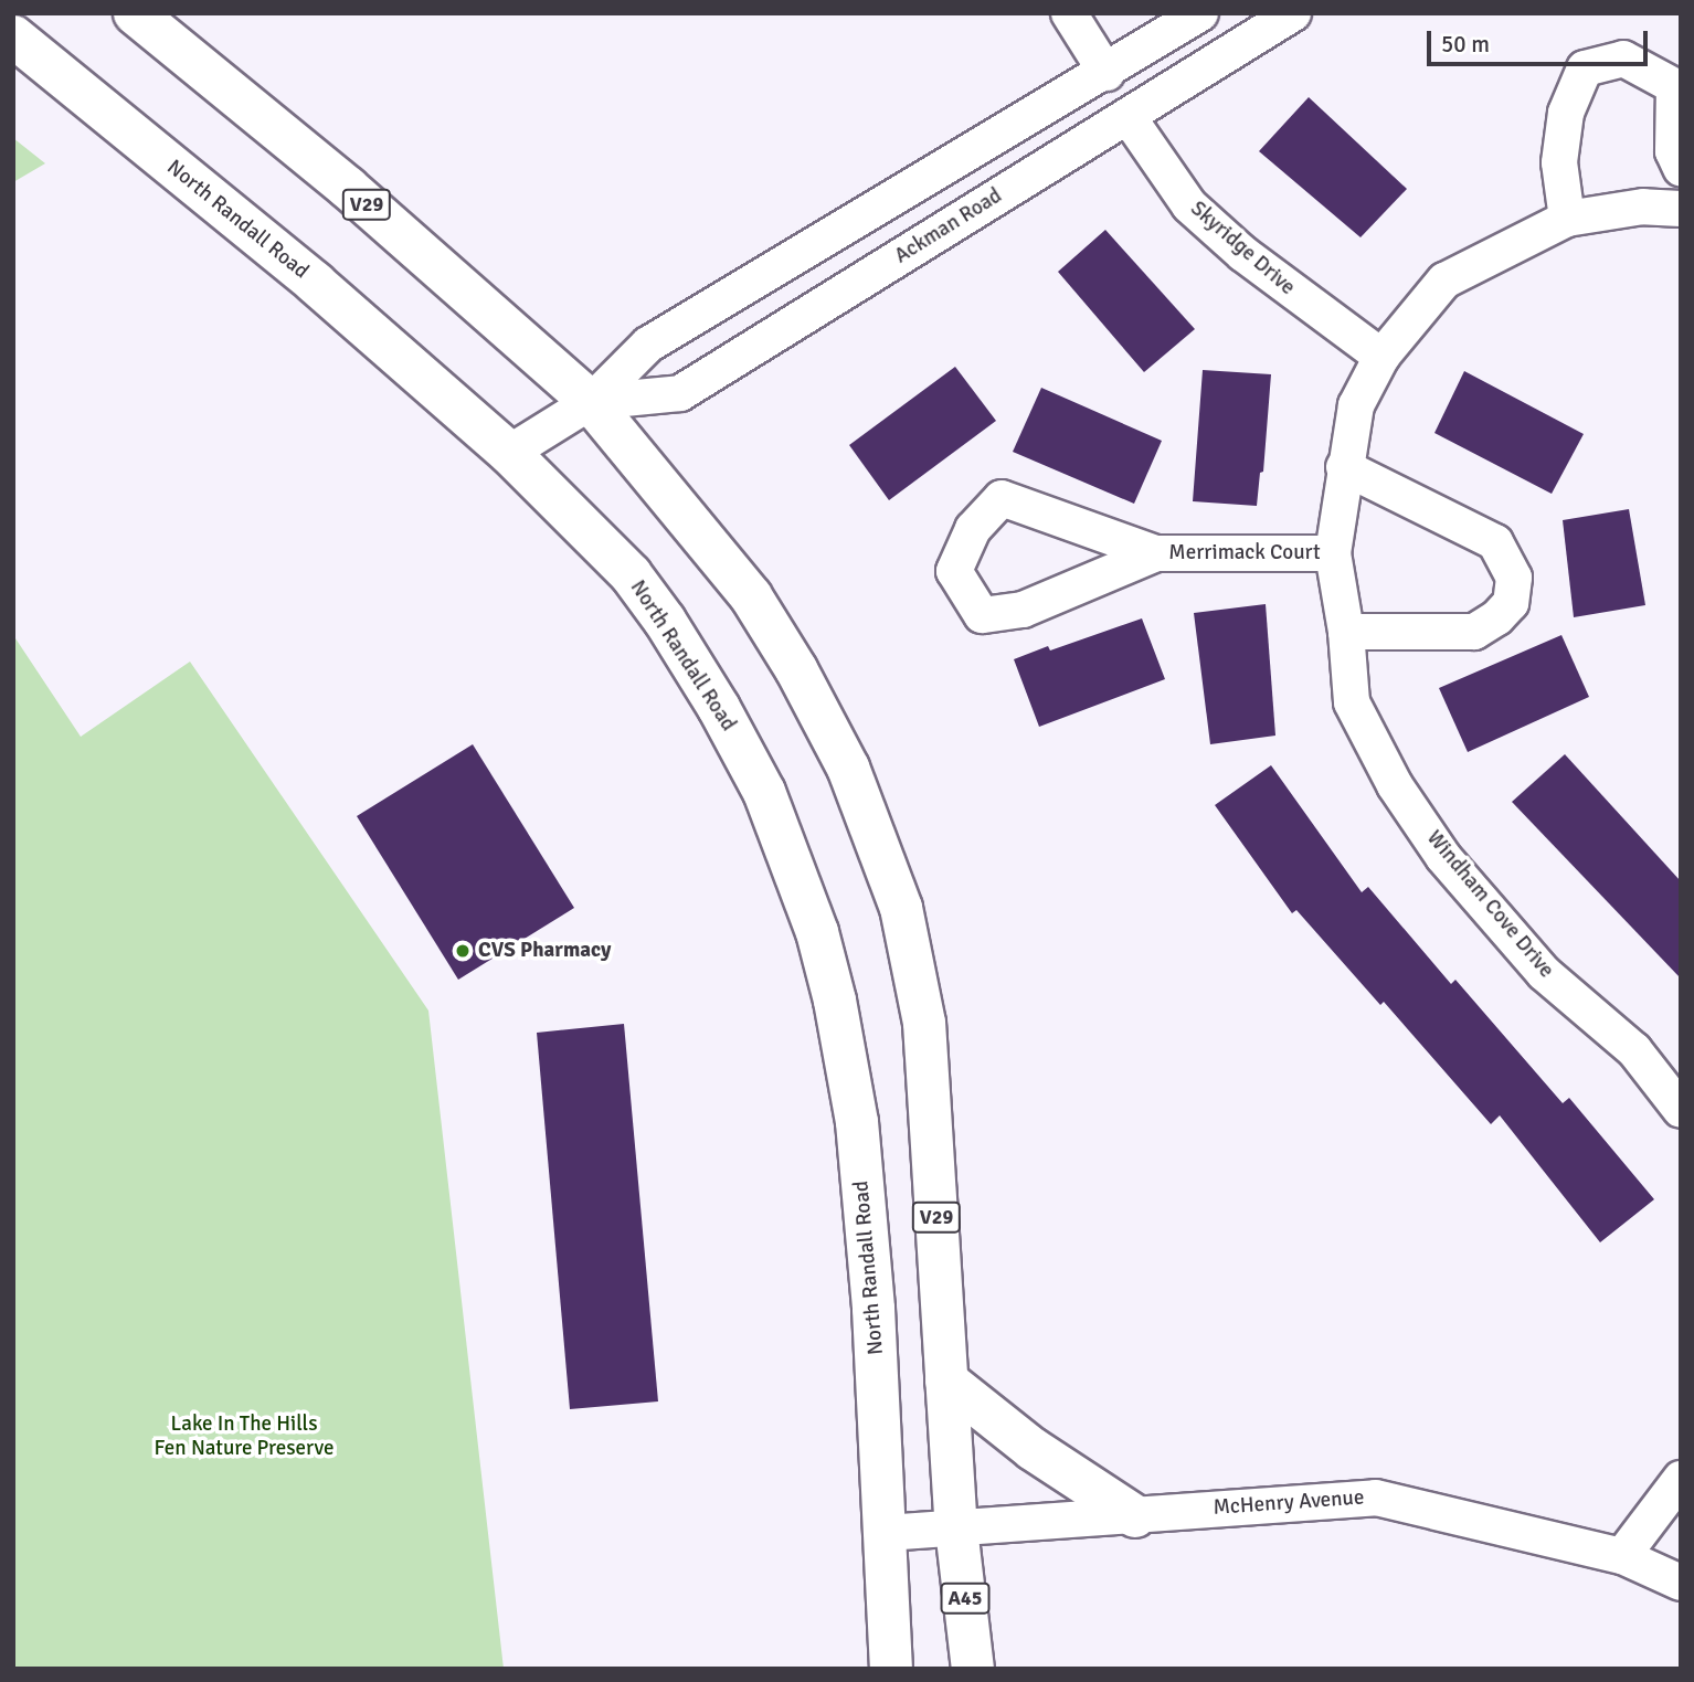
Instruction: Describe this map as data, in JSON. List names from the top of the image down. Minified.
{"streets":{"main road":["V29","North Randall Road","A45"],"street":["Ackman Road","Skyridge Drive","Merrimack Court","Windham Cove Drive","McHenry Avenue"]},"crossings":[["V29","Ackman Road"],["V29","McHenry Avenue"],["V29","A45"],["North Randall Road","Ackman Road"],["North Randall Road","McHenry Avenue"],["Ackman Road","Skyridge Drive"],["Skyridge Drive","Windham Cove Drive"],["Merrimack Court","Windham Cove Drive"],["McHenry Avenue","A45"]],"parks":["Lake In The Hills Fen Nature Preserve"],"places":["CVS Pharmacy"],"scale_bar":"50 m"}
